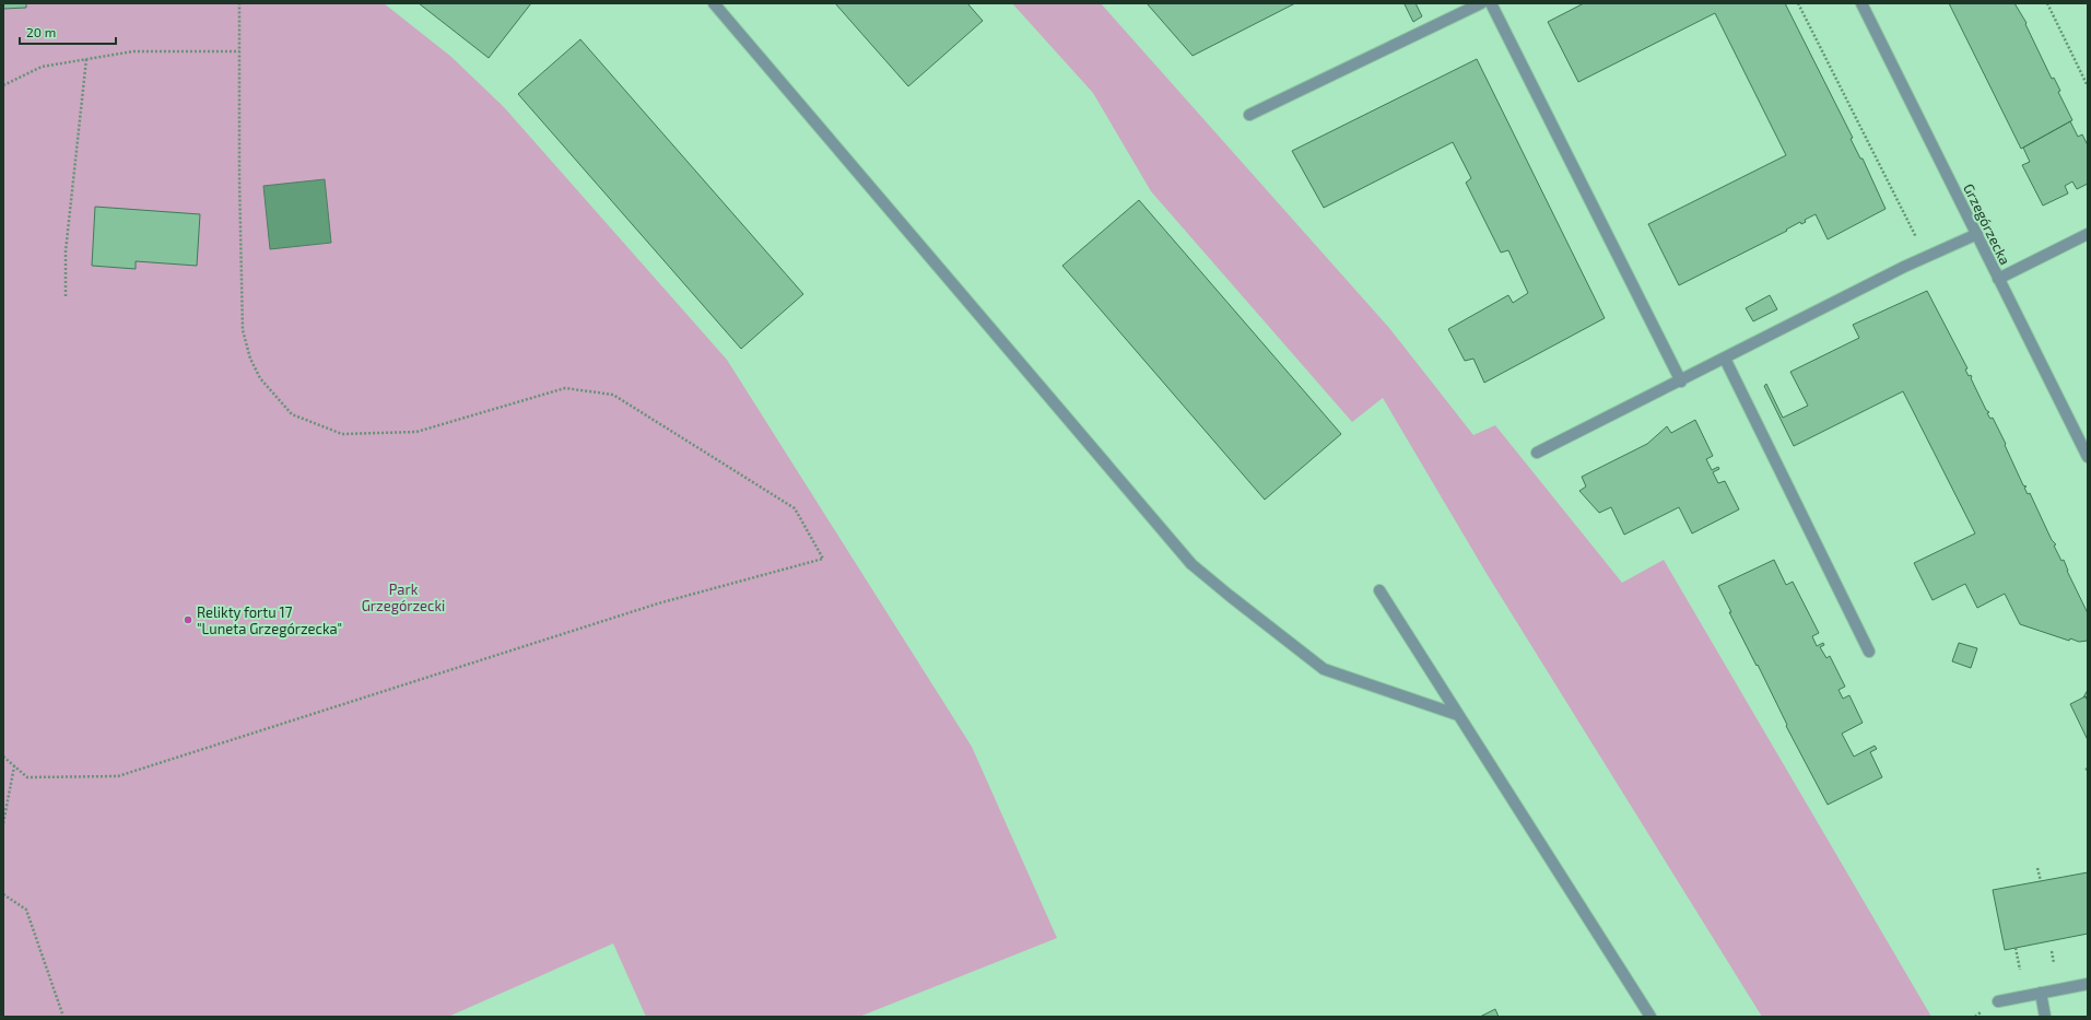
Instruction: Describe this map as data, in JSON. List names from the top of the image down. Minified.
{"streets":{"street":["Grzegórzecka"]},"parks":["Park Grzegórzecki"],"places":["Relikty fortu 17 \"Luneta Grzegórzecka\""],"scale_bar":"20 m"}
